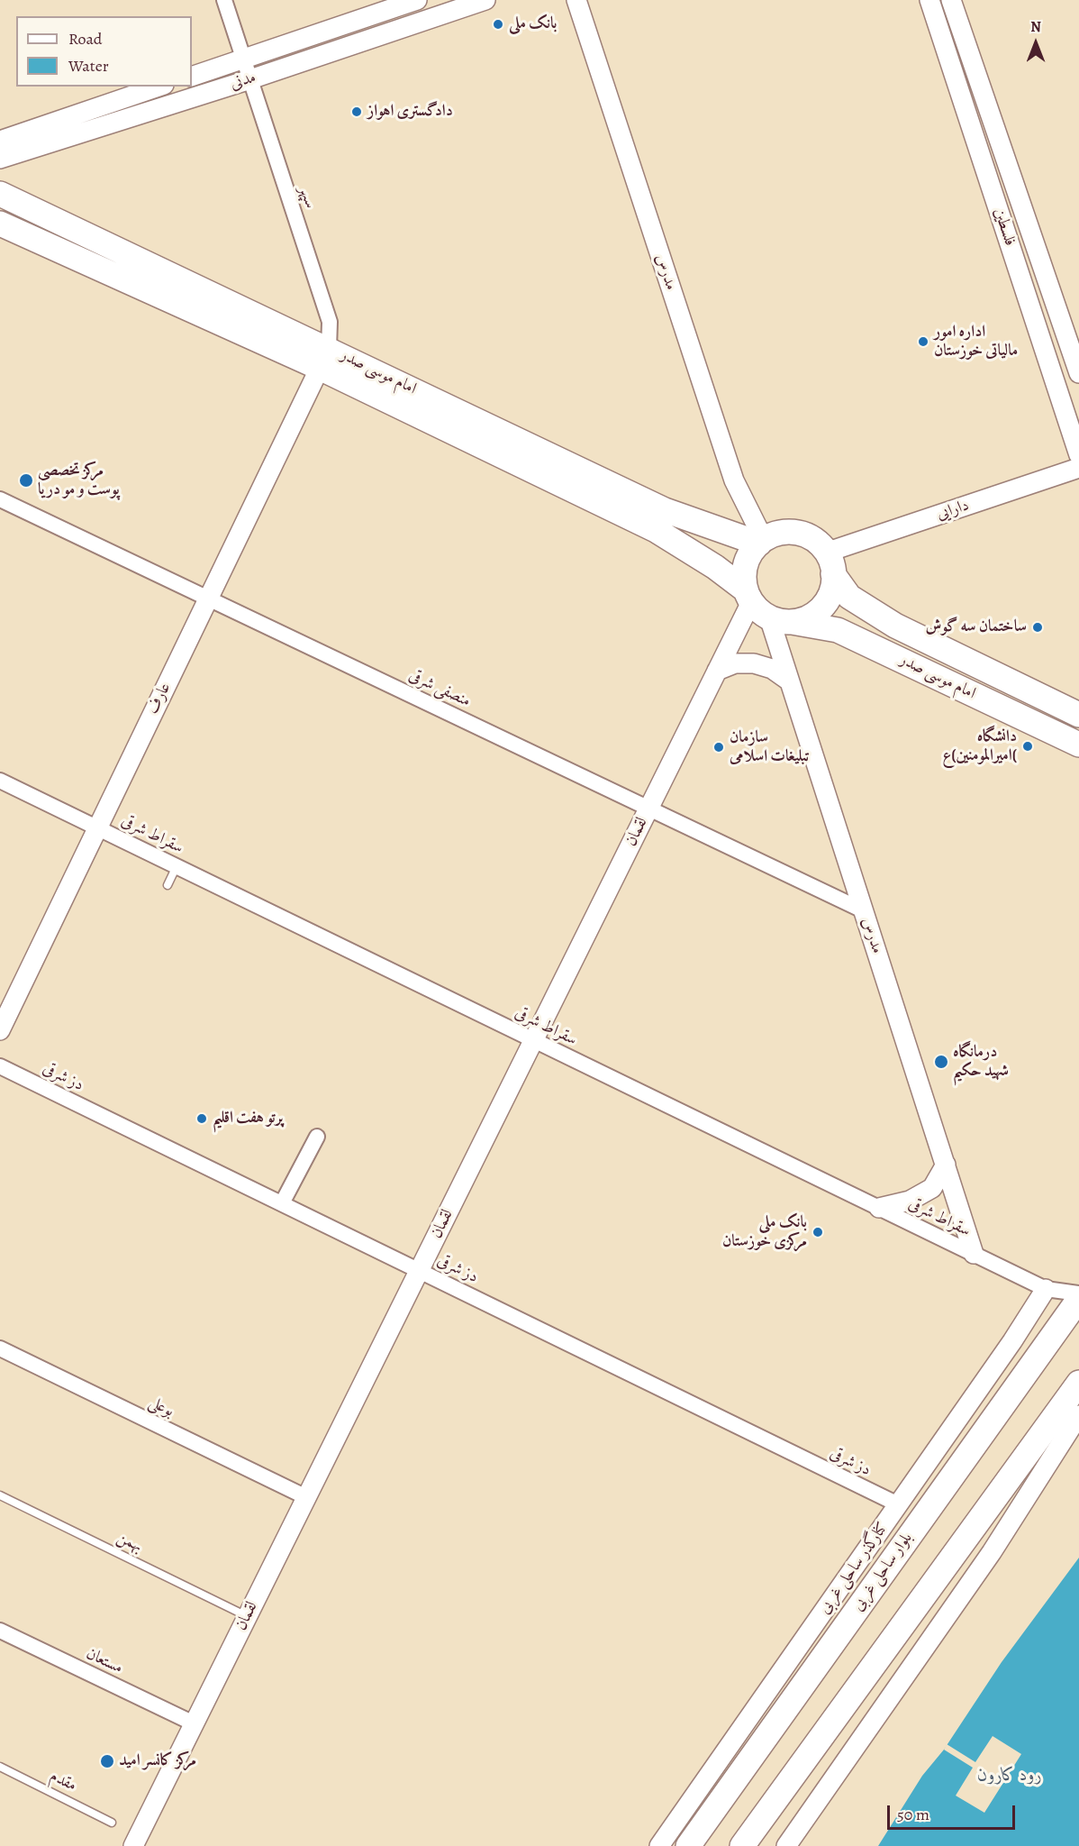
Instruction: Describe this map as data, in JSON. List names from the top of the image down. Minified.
{"streets":{"main road":["امام موسی صدر","بلوار ساحلی غربی"],"street":["مدنی","سپهر","فلسطین","مدرس","دارایی","منصفی شرقی","عارف","لقمان","سقراط شرقی","دز شرقی","بوعلی","کنارگذر ساحلی غربی","مستعان"],"lane":["بهمن","مقدم"]},"crossings":[["مدنی","سپهر"],["سپهر","امام موسی صدر"],["سپهر","عارف"],["مدرس","امام موسی صدر"],["مدرس","دارایی"],["مدرس","منصفی شرقی"],["مدرس","لقمان"],["مدرس","سقراط شرقی"],["امام موسی صدر","دارایی"],["امام موسی صدر","عارف"],["امام موسی صدر","لقمان"],["دارایی","لقمان"],["منصفی شرقی","عارف"],["منصفی شرقی","لقمان"],["عارف","سقراط شرقی"],["لقمان","سقراط شرقی"],["لقمان","دز شرقی"],["لقمان","بوعلی"],["لقمان","بهمن"],["لقمان","مستعان"],["سقراط شرقی","کنارگذر ساحلی غربی"],["دز شرقی","کنارگذر ساحلی غربی"]],"water":["رود کارون"],"places":["بانک ملی","دادگستری اهواز","اداره امور مالیاتی خوزستان","مرکز تخصصی پوست و مو دریا","ساختمان سه گوش","دانشگاه امیرالمومنین)ع(","سازمان تبلیغات اسلامی","درمانگاه شهید حکیم","پرتو هفت اقلیم","بانک ملی مرکزی خوزستان","مرکز کانسر امید"],"legend":["Road","Water"],"scale_bar":"50 m","north":"top"}
